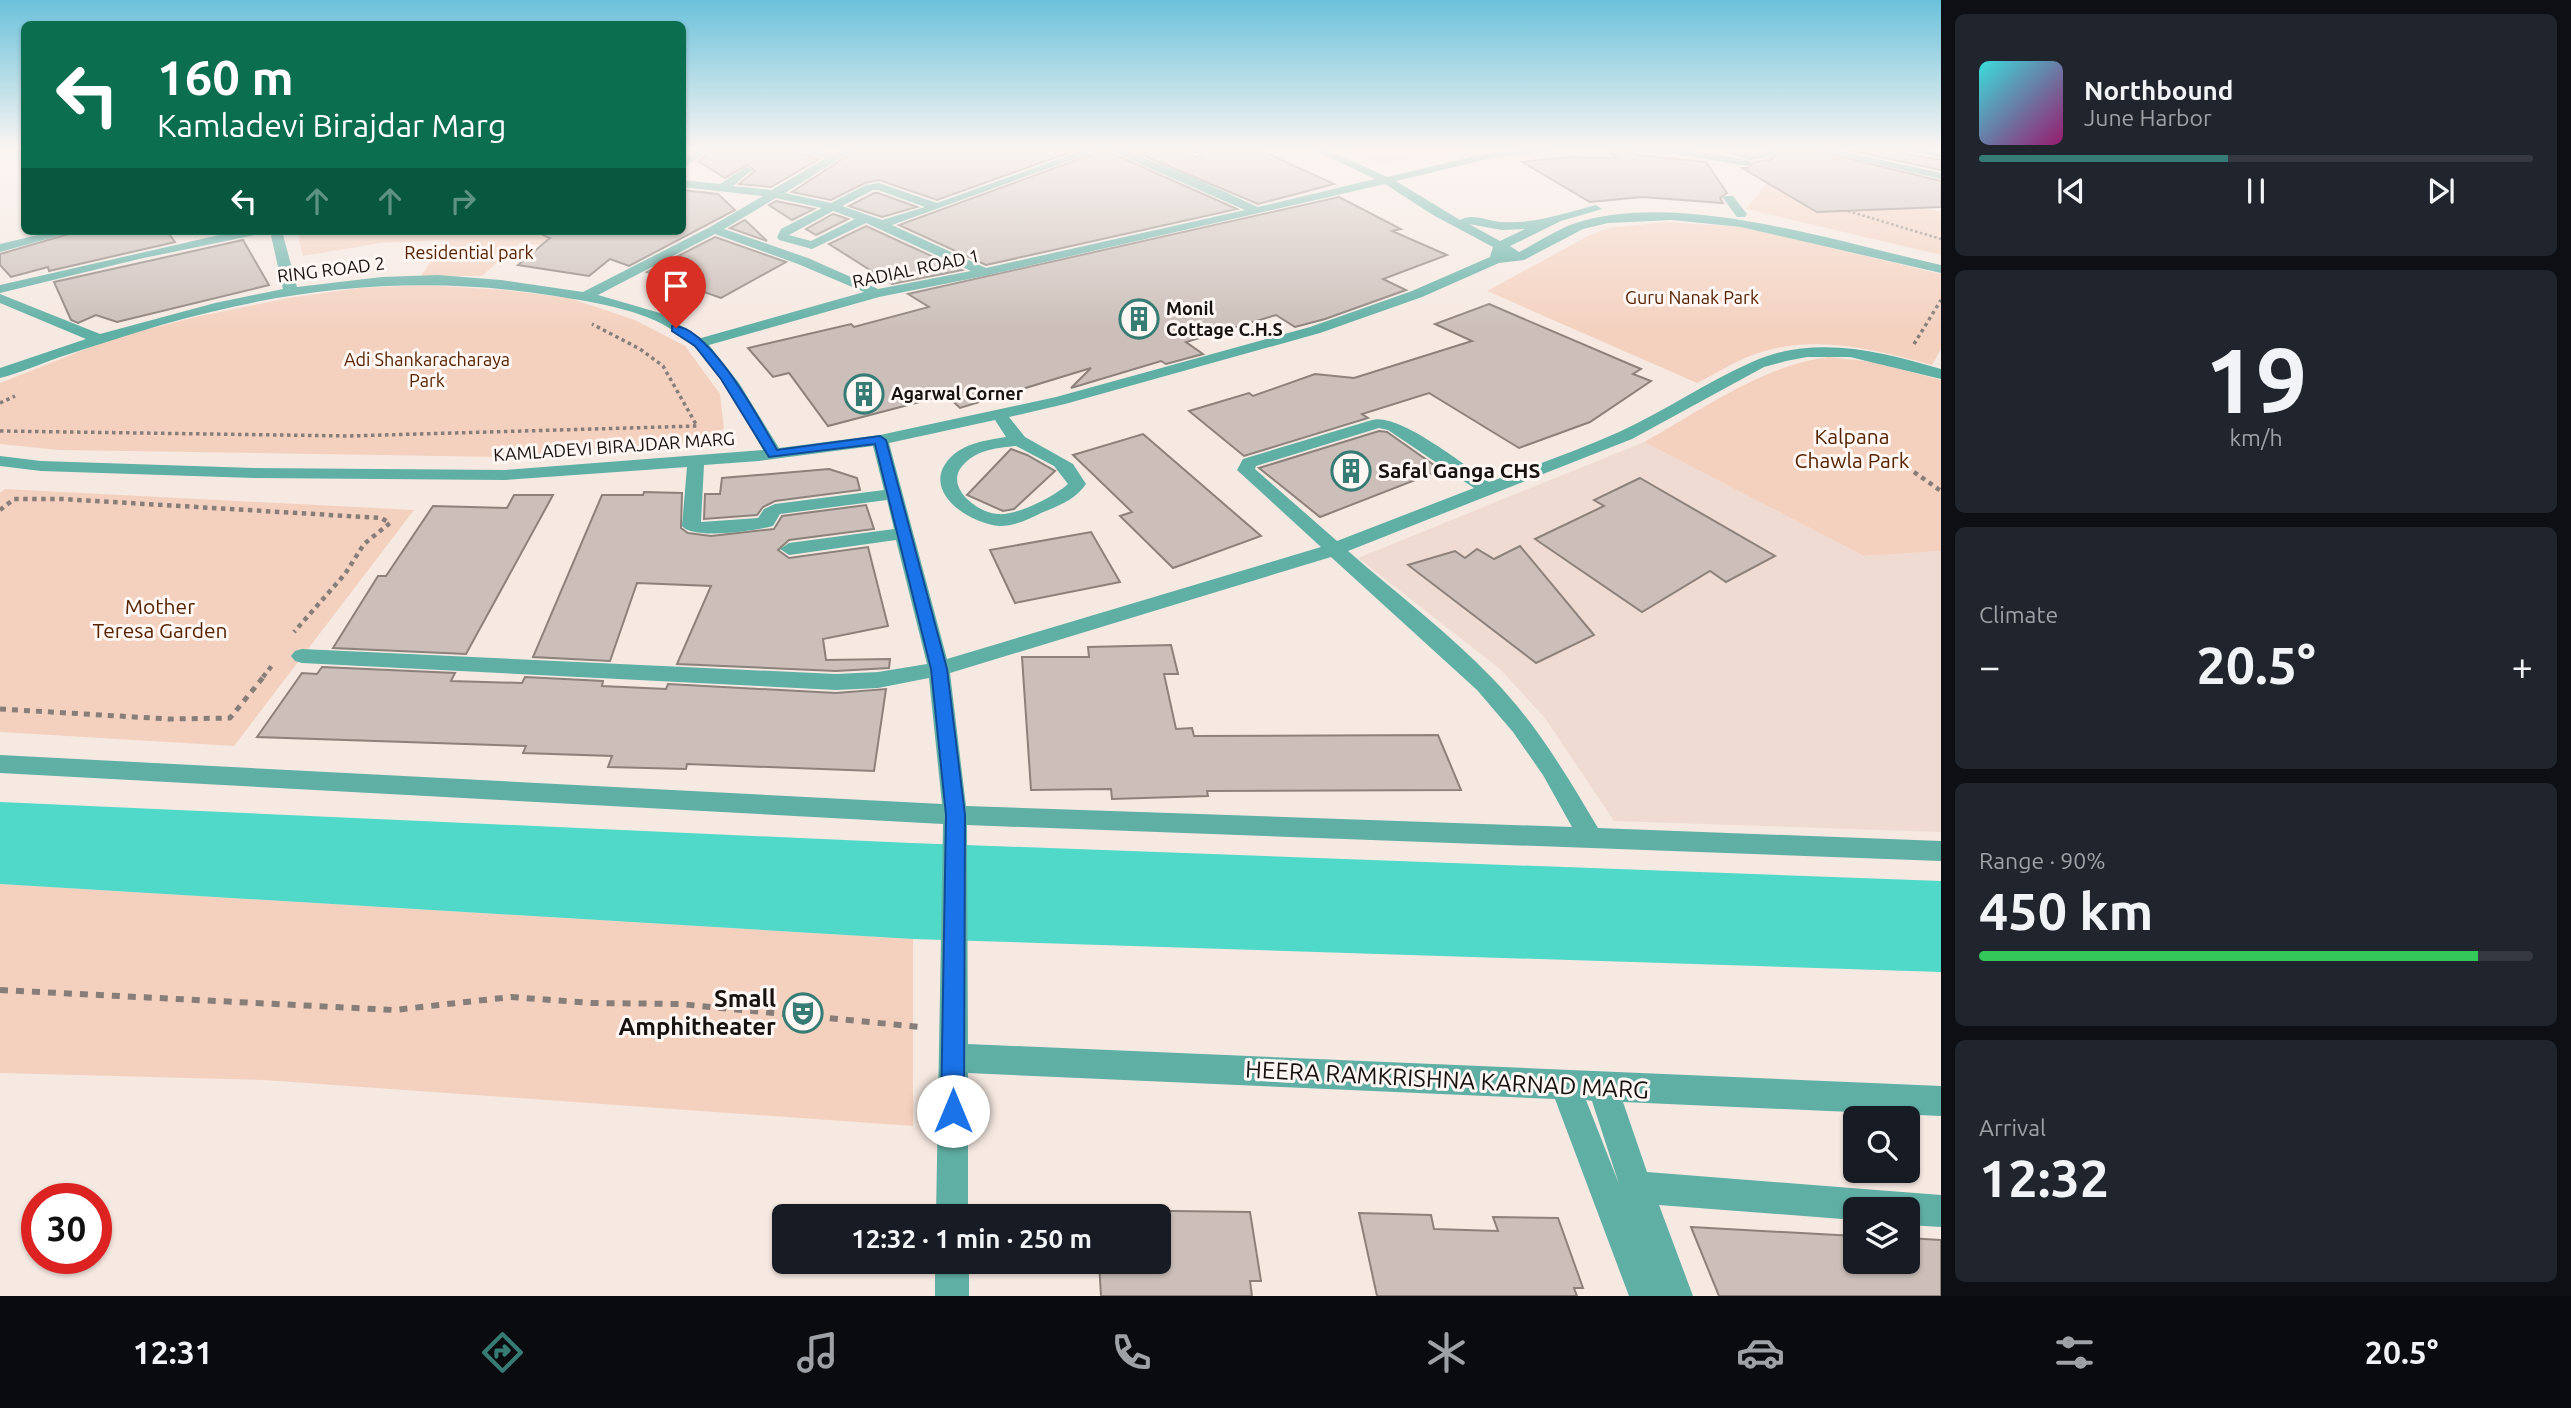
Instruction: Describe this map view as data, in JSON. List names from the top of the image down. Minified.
{"streets":{"street":["RADIAL ROAD 1","RING ROAD 2","KAMLADEVI BIRAJDAR MARG","HEERA RAMKRISHNA KARNAD MARG"]},"crossings":[["RADIAL ROAD 1","RING ROAD 2"],["RING ROAD 2","KAMLADEVI BIRAJDAR MARG"]],"parks":["Residential park","Guru Nanak Park","Adi Shankaracharaya Park","Kalpana Chawla Park","Mother Teresa Garden"],"places":{"building":["Monil Cottage C.H.S","Agarwal Corner","Safal Ganga CHS"],"theatre":["Small Amphitheater"]},"page":{"turn":["160 m","Kamladevi Birajdar Marg"],"song":["Northbound","June Harbor"],"tile":[["19","km/h"],"Climate",["Range · 90%","450 km"],["Arrival","12:32"]],"heat":["−","20.5°","+"],"limit":"30","trip":"12:32 · 1 min · 250 m","tabs":["12:31","20.5°"]}}
